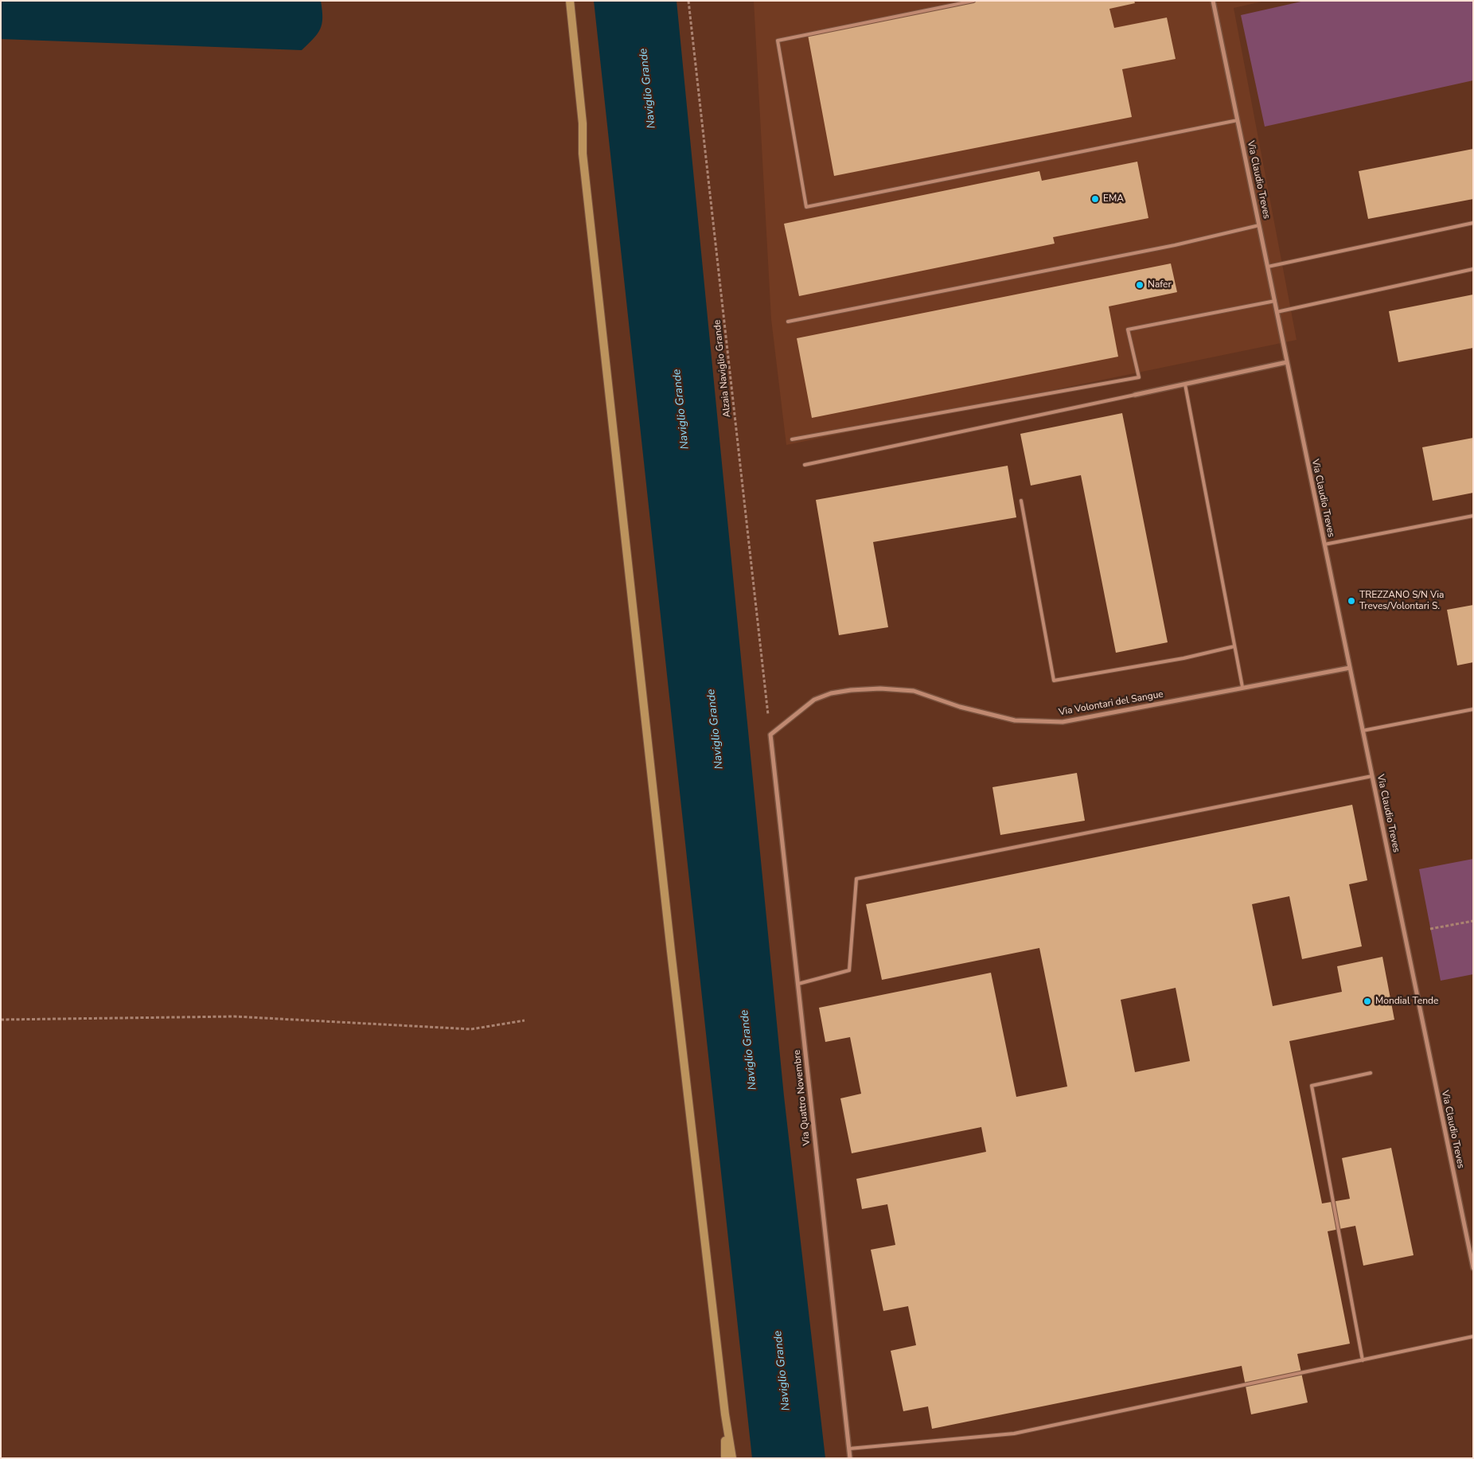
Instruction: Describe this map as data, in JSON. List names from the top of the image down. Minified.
{"streets":{"street":["Via Claudio Treves","Via Volontari del Sangue","Via Quattro Novembre"],"path":["Alzaia Naviglio Grande"]},"crossings":[["Via Claudio Treves","Via Volontari del Sangue"],["Alzaia Naviglio Grande","Via Volontari del Sangue"],["Alzaia Naviglio Grande","Via Quattro Novembre"],["Via Volontari del Sangue","Via Quattro Novembre"]],"water":["Naviglio Grande"],"places":["EMA","Nafer","TREZZANO S/N Via Treves/Volontari S.","Mondial Tende"]}
